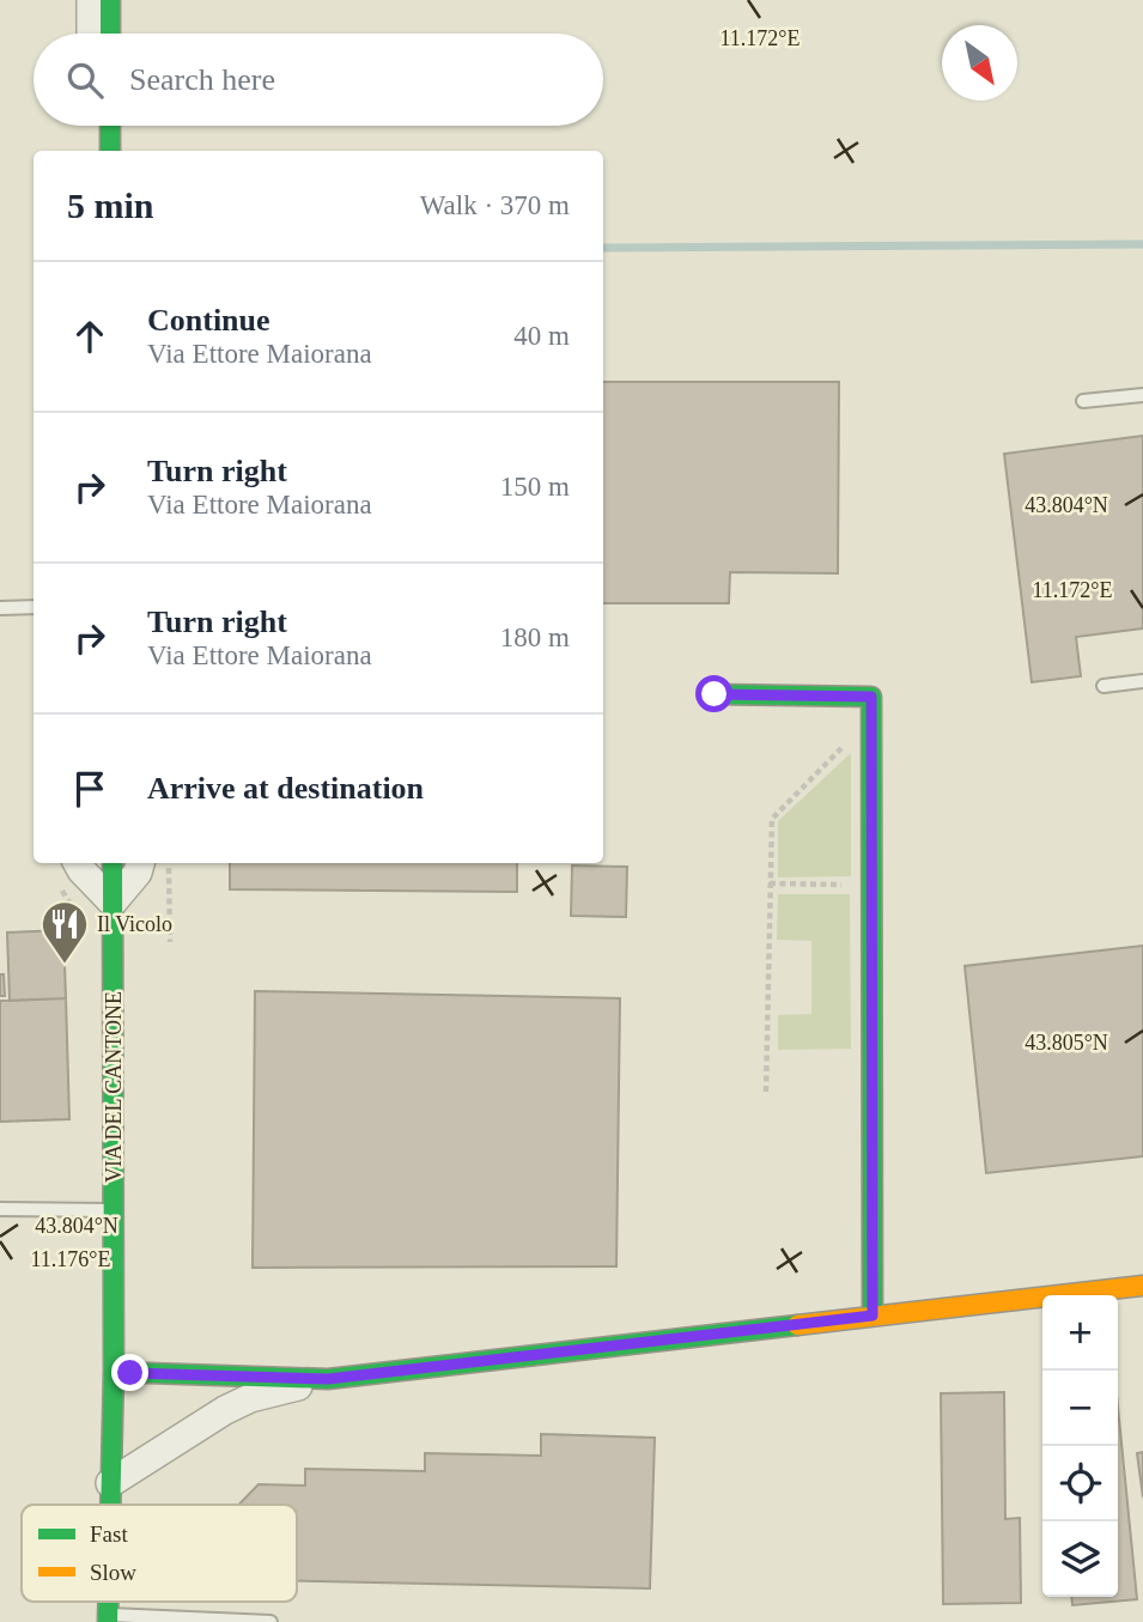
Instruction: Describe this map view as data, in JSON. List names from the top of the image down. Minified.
{"streets":{"street":["VIA DEL CANTONE"]},"places":{"restaurant":["Il Vicolo"]},"legend":["Fast","Slow"],"north":"bottom right","page":{"search":"Search here","heading":["5 min","Walk · 370 m"],"list":[["Continue","Via Ettore Maiorana","40 m"],["Turn right","Via Ettore Maiorana","150 m"],["Turn right","Via Ettore Maiorana","180 m"],"Arrive at destination"],"map_buttons":["+","−"]},"coordinates":["11.172°E","43.804°N","43.805°N","11.176°E"]}
